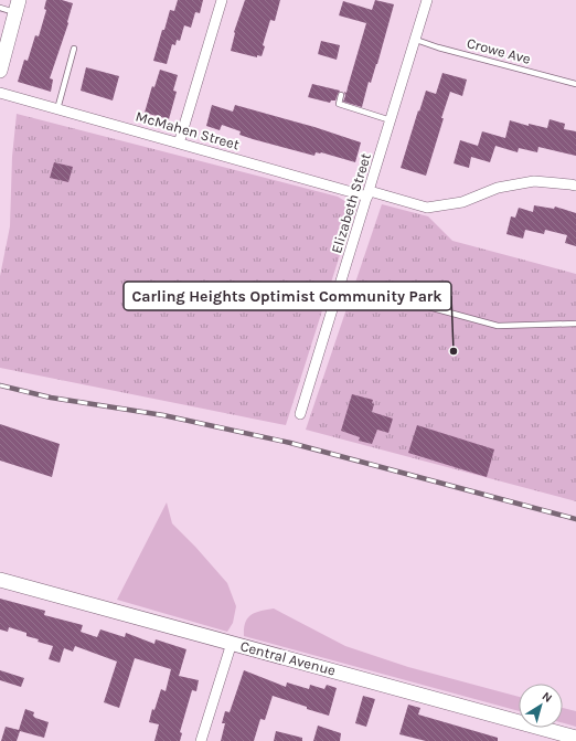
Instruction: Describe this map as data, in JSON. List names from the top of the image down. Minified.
{"streets":{"street":["McMahen Street","Elizabeth Street","Central Avenue"],"lane":["Crowe Ave"]},"crossings":[["Crowe Ave","Elizabeth Street"],["McMahen Street","Elizabeth Street"]],"places":["Carling Heights Optimist Community Park"],"north":"top right"}
